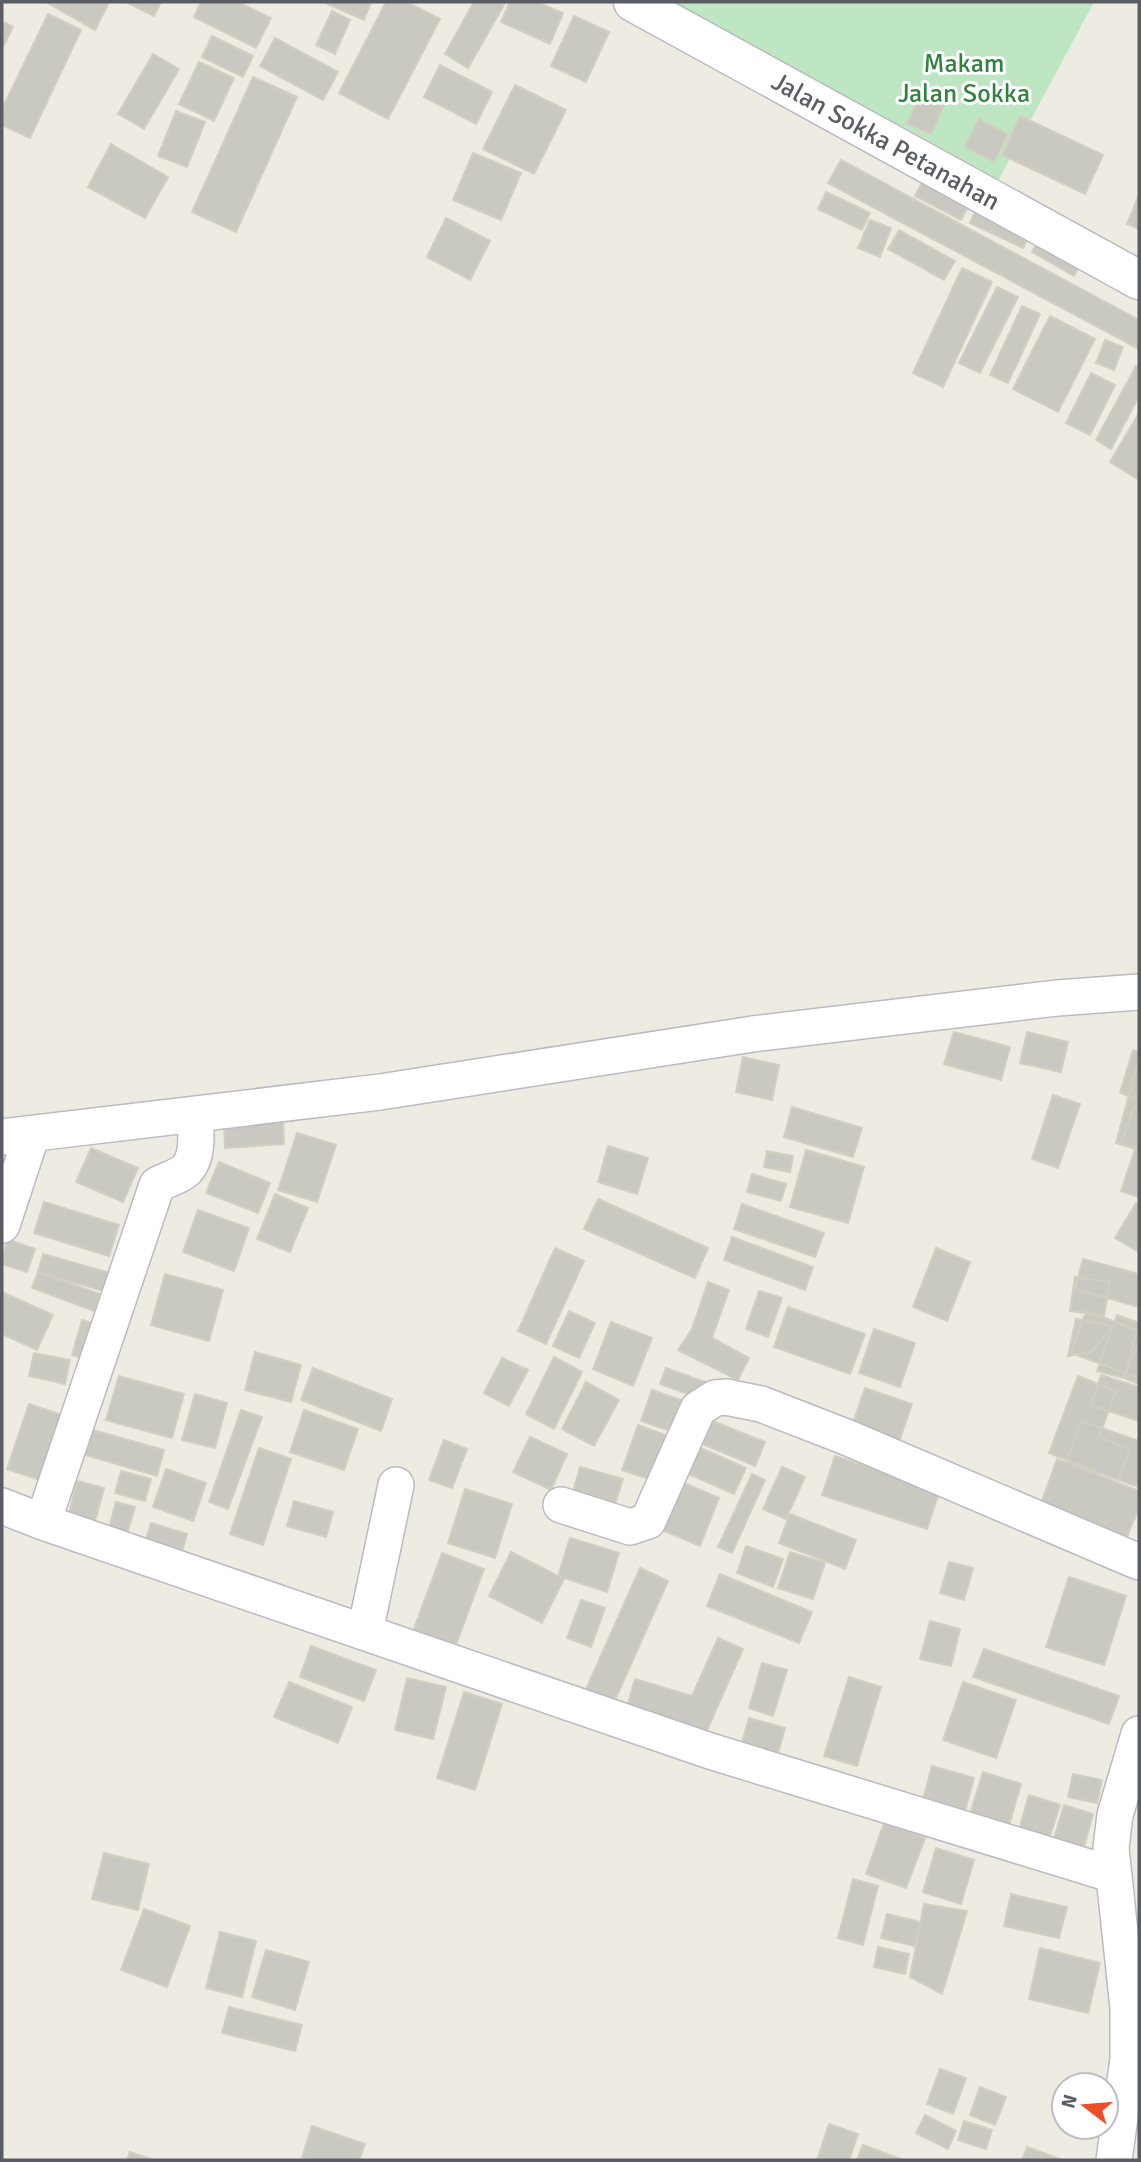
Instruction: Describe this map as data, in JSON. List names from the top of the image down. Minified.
{"streets":{"street":["Jalan Sokka Petanahan"]},"parks":["Makam Jalan Sokka"],"north":"left"}
